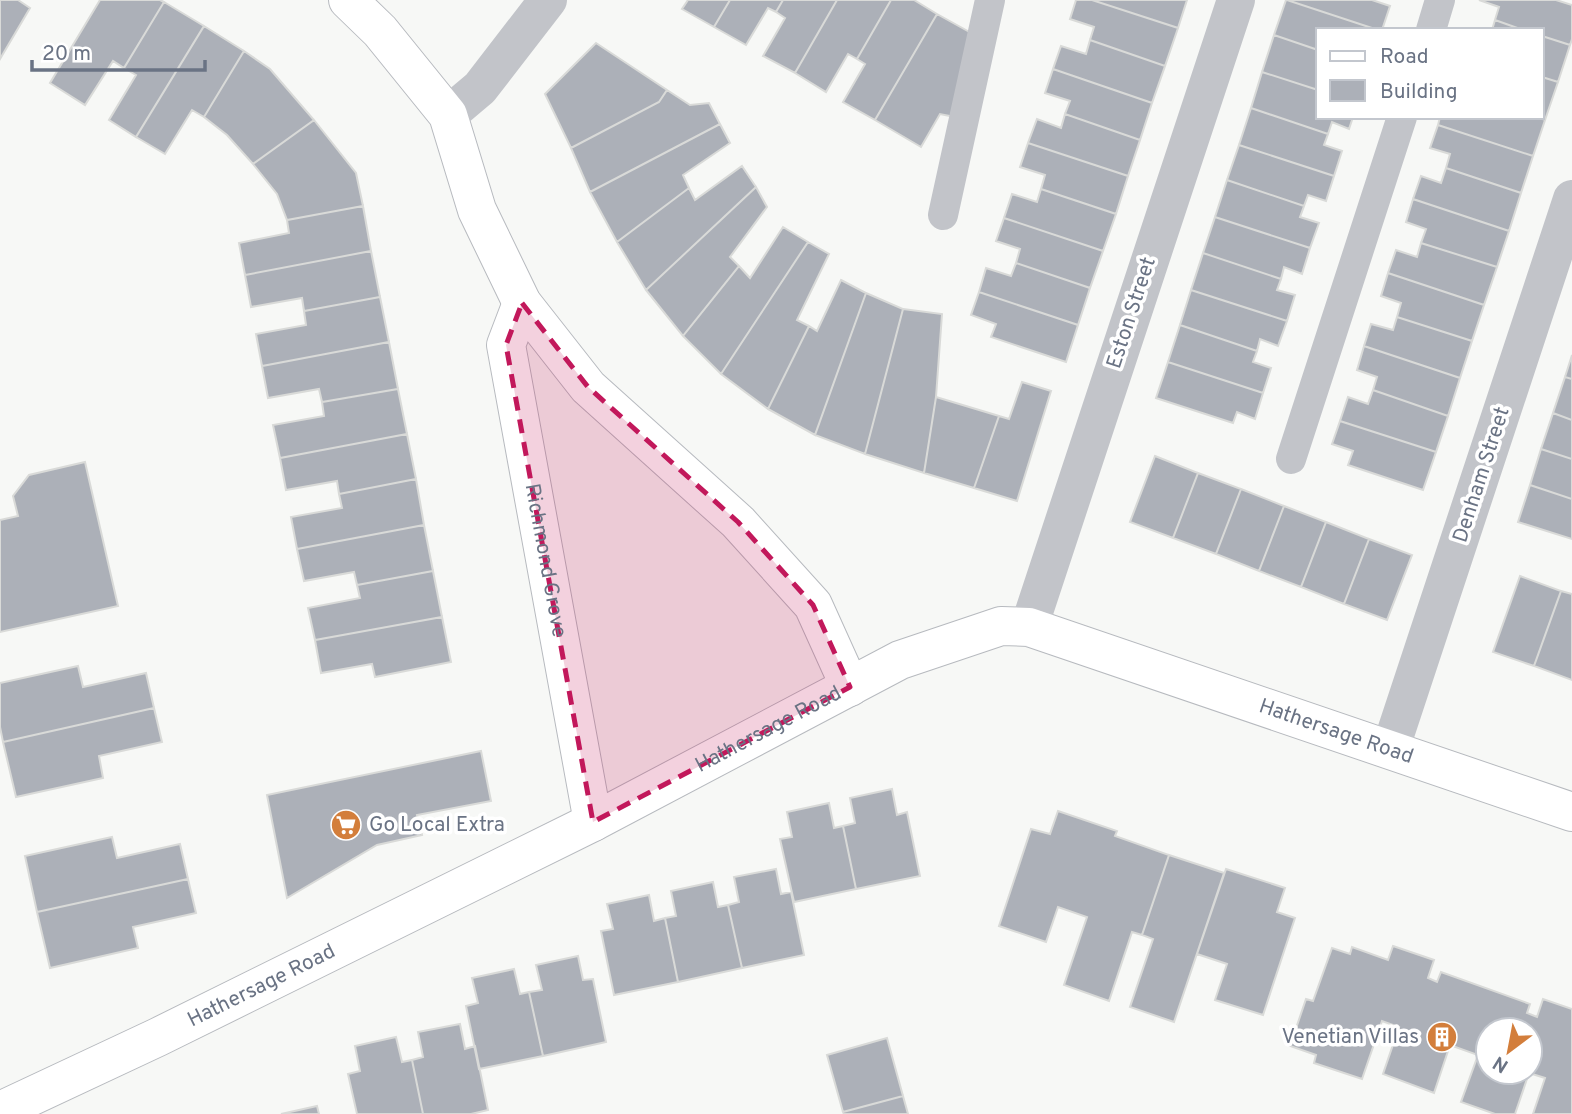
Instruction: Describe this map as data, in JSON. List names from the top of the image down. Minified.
{"streets":{"street":["Eston Street","Denham Street","Richmond Grove","Hathersage Road"]},"crossings":[["Eston Street","Hathersage Road"],["Denham Street","Hathersage Road"],["Richmond Grove","Hathersage Road"]],"places":{"supermarket":["Go Local Extra"],"building":["Venetian Villas"]},"legend":["Road","Building"],"scale_bar":"20 m","north":"bottom left"}
